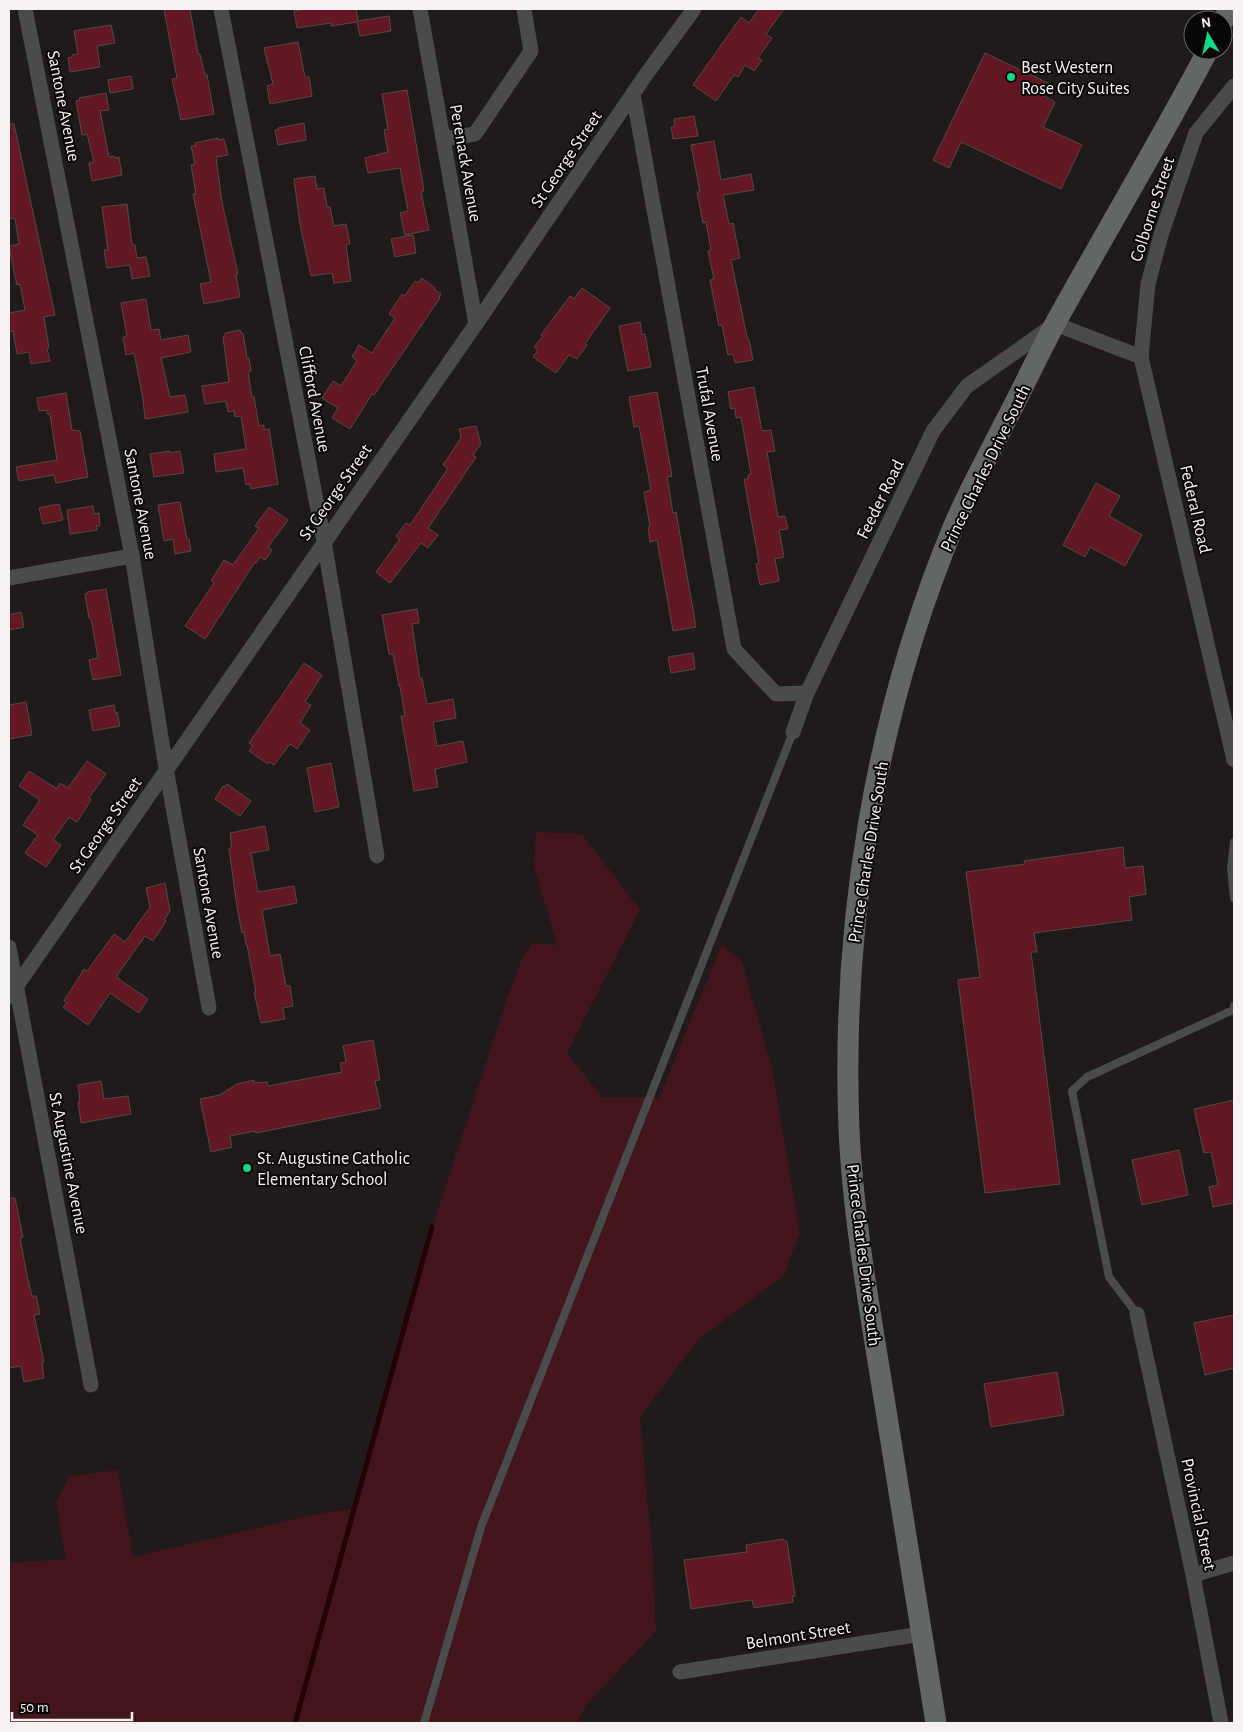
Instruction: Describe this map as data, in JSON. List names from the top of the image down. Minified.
{"streets":{"main road":["Prince Charles Drive South"],"street":["Santone Avenue","St George Street","Perenack Avenue","Colborne Street","Clifford Avenue","Trufal Avenue","Feeder Road","Federal Road","St Augustine Avenue","Provincial Street","Belmont Street"]},"crossings":[["Santone Avenue","St George Street"],["St George Street","Perenack Avenue"],["St George Street","Clifford Avenue"],["St George Street","Trufal Avenue"],["St George Street","St Augustine Avenue"],["Colborne Street","Federal Road"],["Trufal Avenue","Feeder Road"],["Prince Charles Drive South","Feeder Road"],["Prince Charles Drive South","Belmont Street"]],"places":["Best Western Rose City Suites","St. Augustine Catholic Elementary School"],"scale_bar":"50 m","north":"top"}
